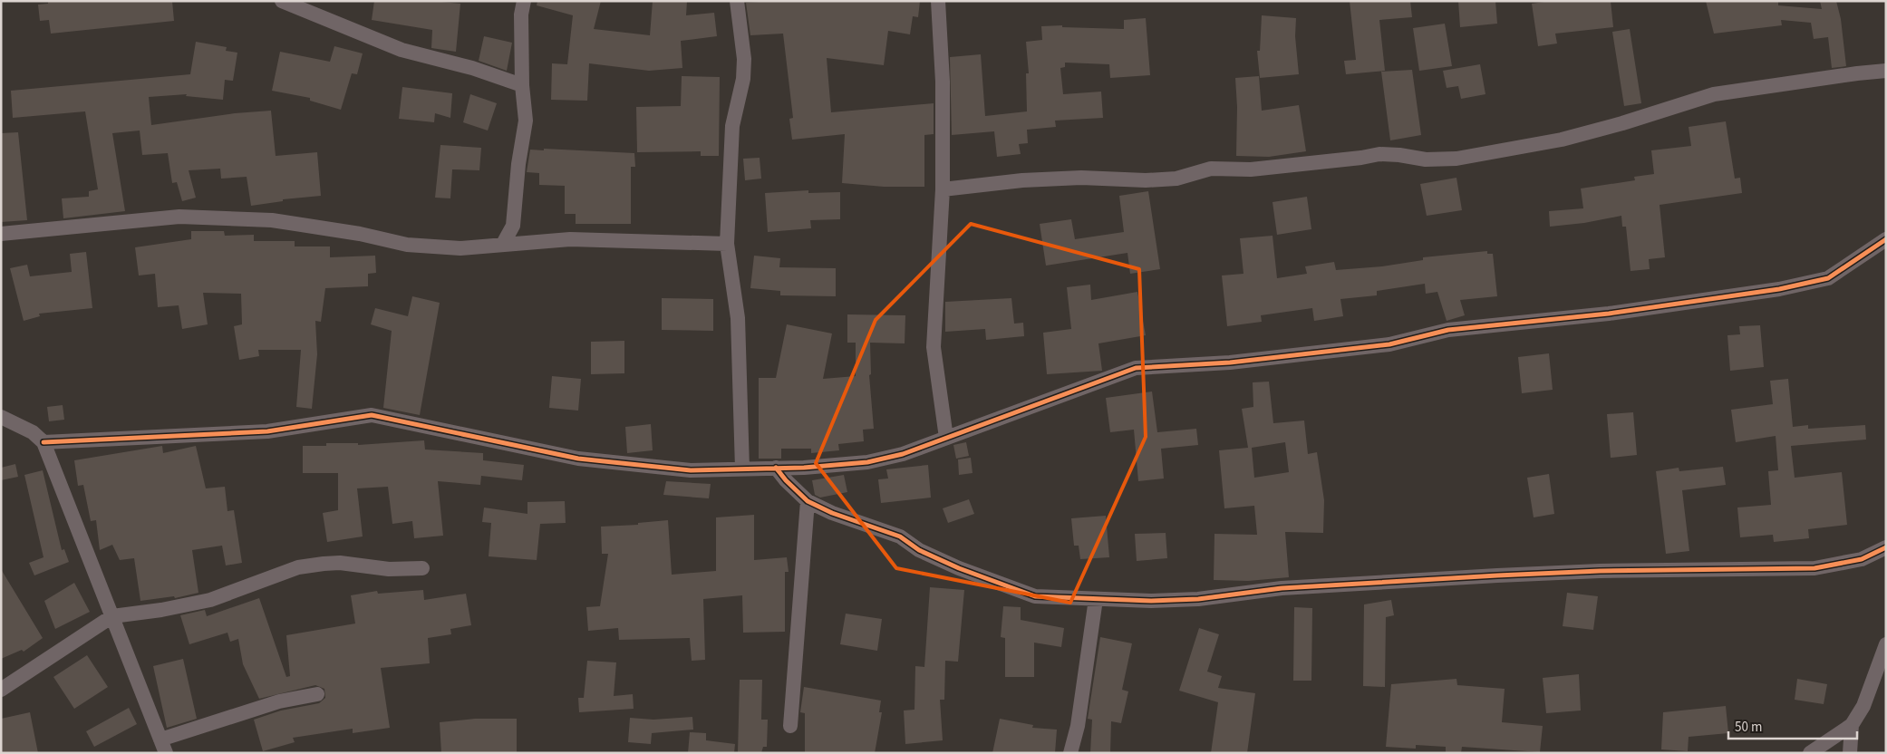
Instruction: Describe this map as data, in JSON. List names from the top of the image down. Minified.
{"scale_bar":"50 m"}
